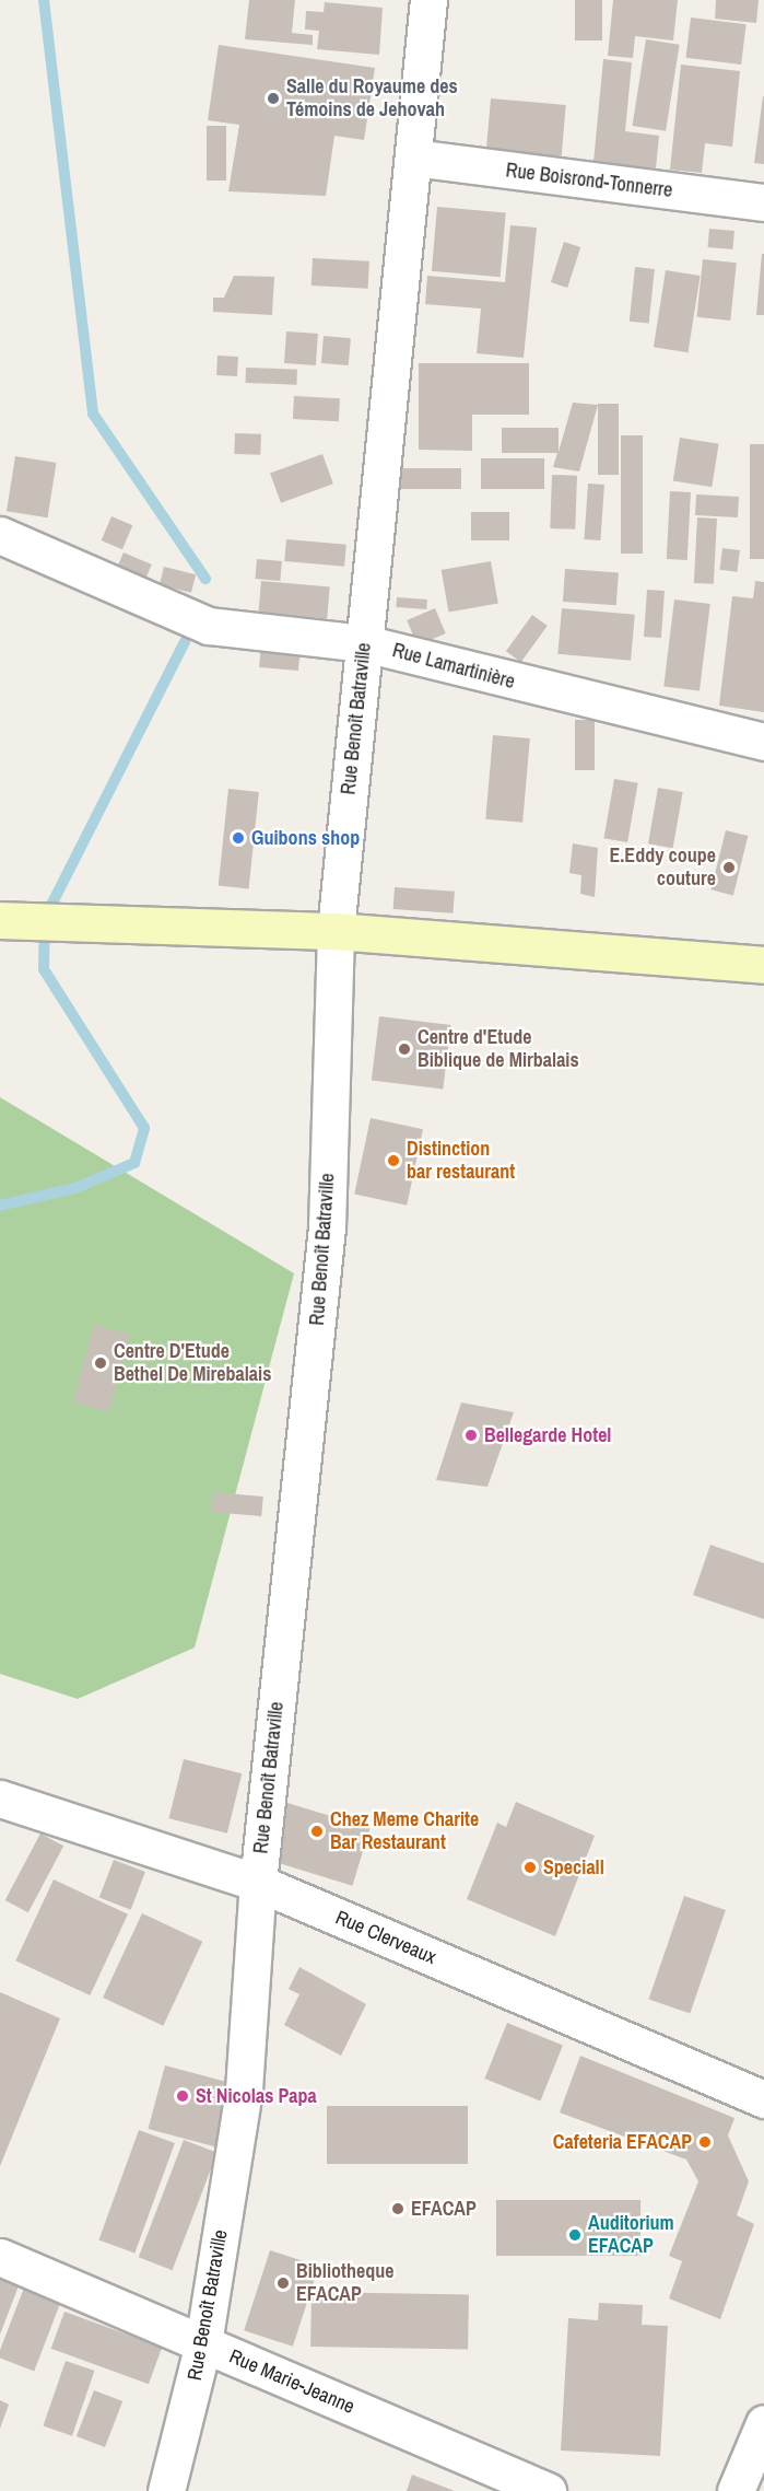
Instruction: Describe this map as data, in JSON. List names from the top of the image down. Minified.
{"streets":{"street":["Rue Boisrond-Tonnerre","Rue Lamartinière","Rue Benoît Batraville","Rue Clerveaux","Rue Marie-Jeanne"]},"crossings":[["Rue Boisrond-Tonnerre","Rue Benoît Batraville"],["Rue Lamartinière","Rue Benoît Batraville"],["Rue Benoît Batraville","Rue Clerveaux"],["Rue Benoît Batraville","Rue Marie-Jeanne"]],"places":["Salle du Royaume des Témoins de Jehovah","Guibons shop","E.Eddy coupe couture","Centre d'Etude Biblique de Mirbalais","Distinction bar restaurant","Centre D'Etude Bethel De Mirebalais","Bellegarde Hotel","Chez Meme Charite Bar Restaurant","Speciall","St Nicolas Papa","Cafeteria EFACAP","EFACAP","Auditorium EFACAP","Bibliotheque EFACAP"]}
